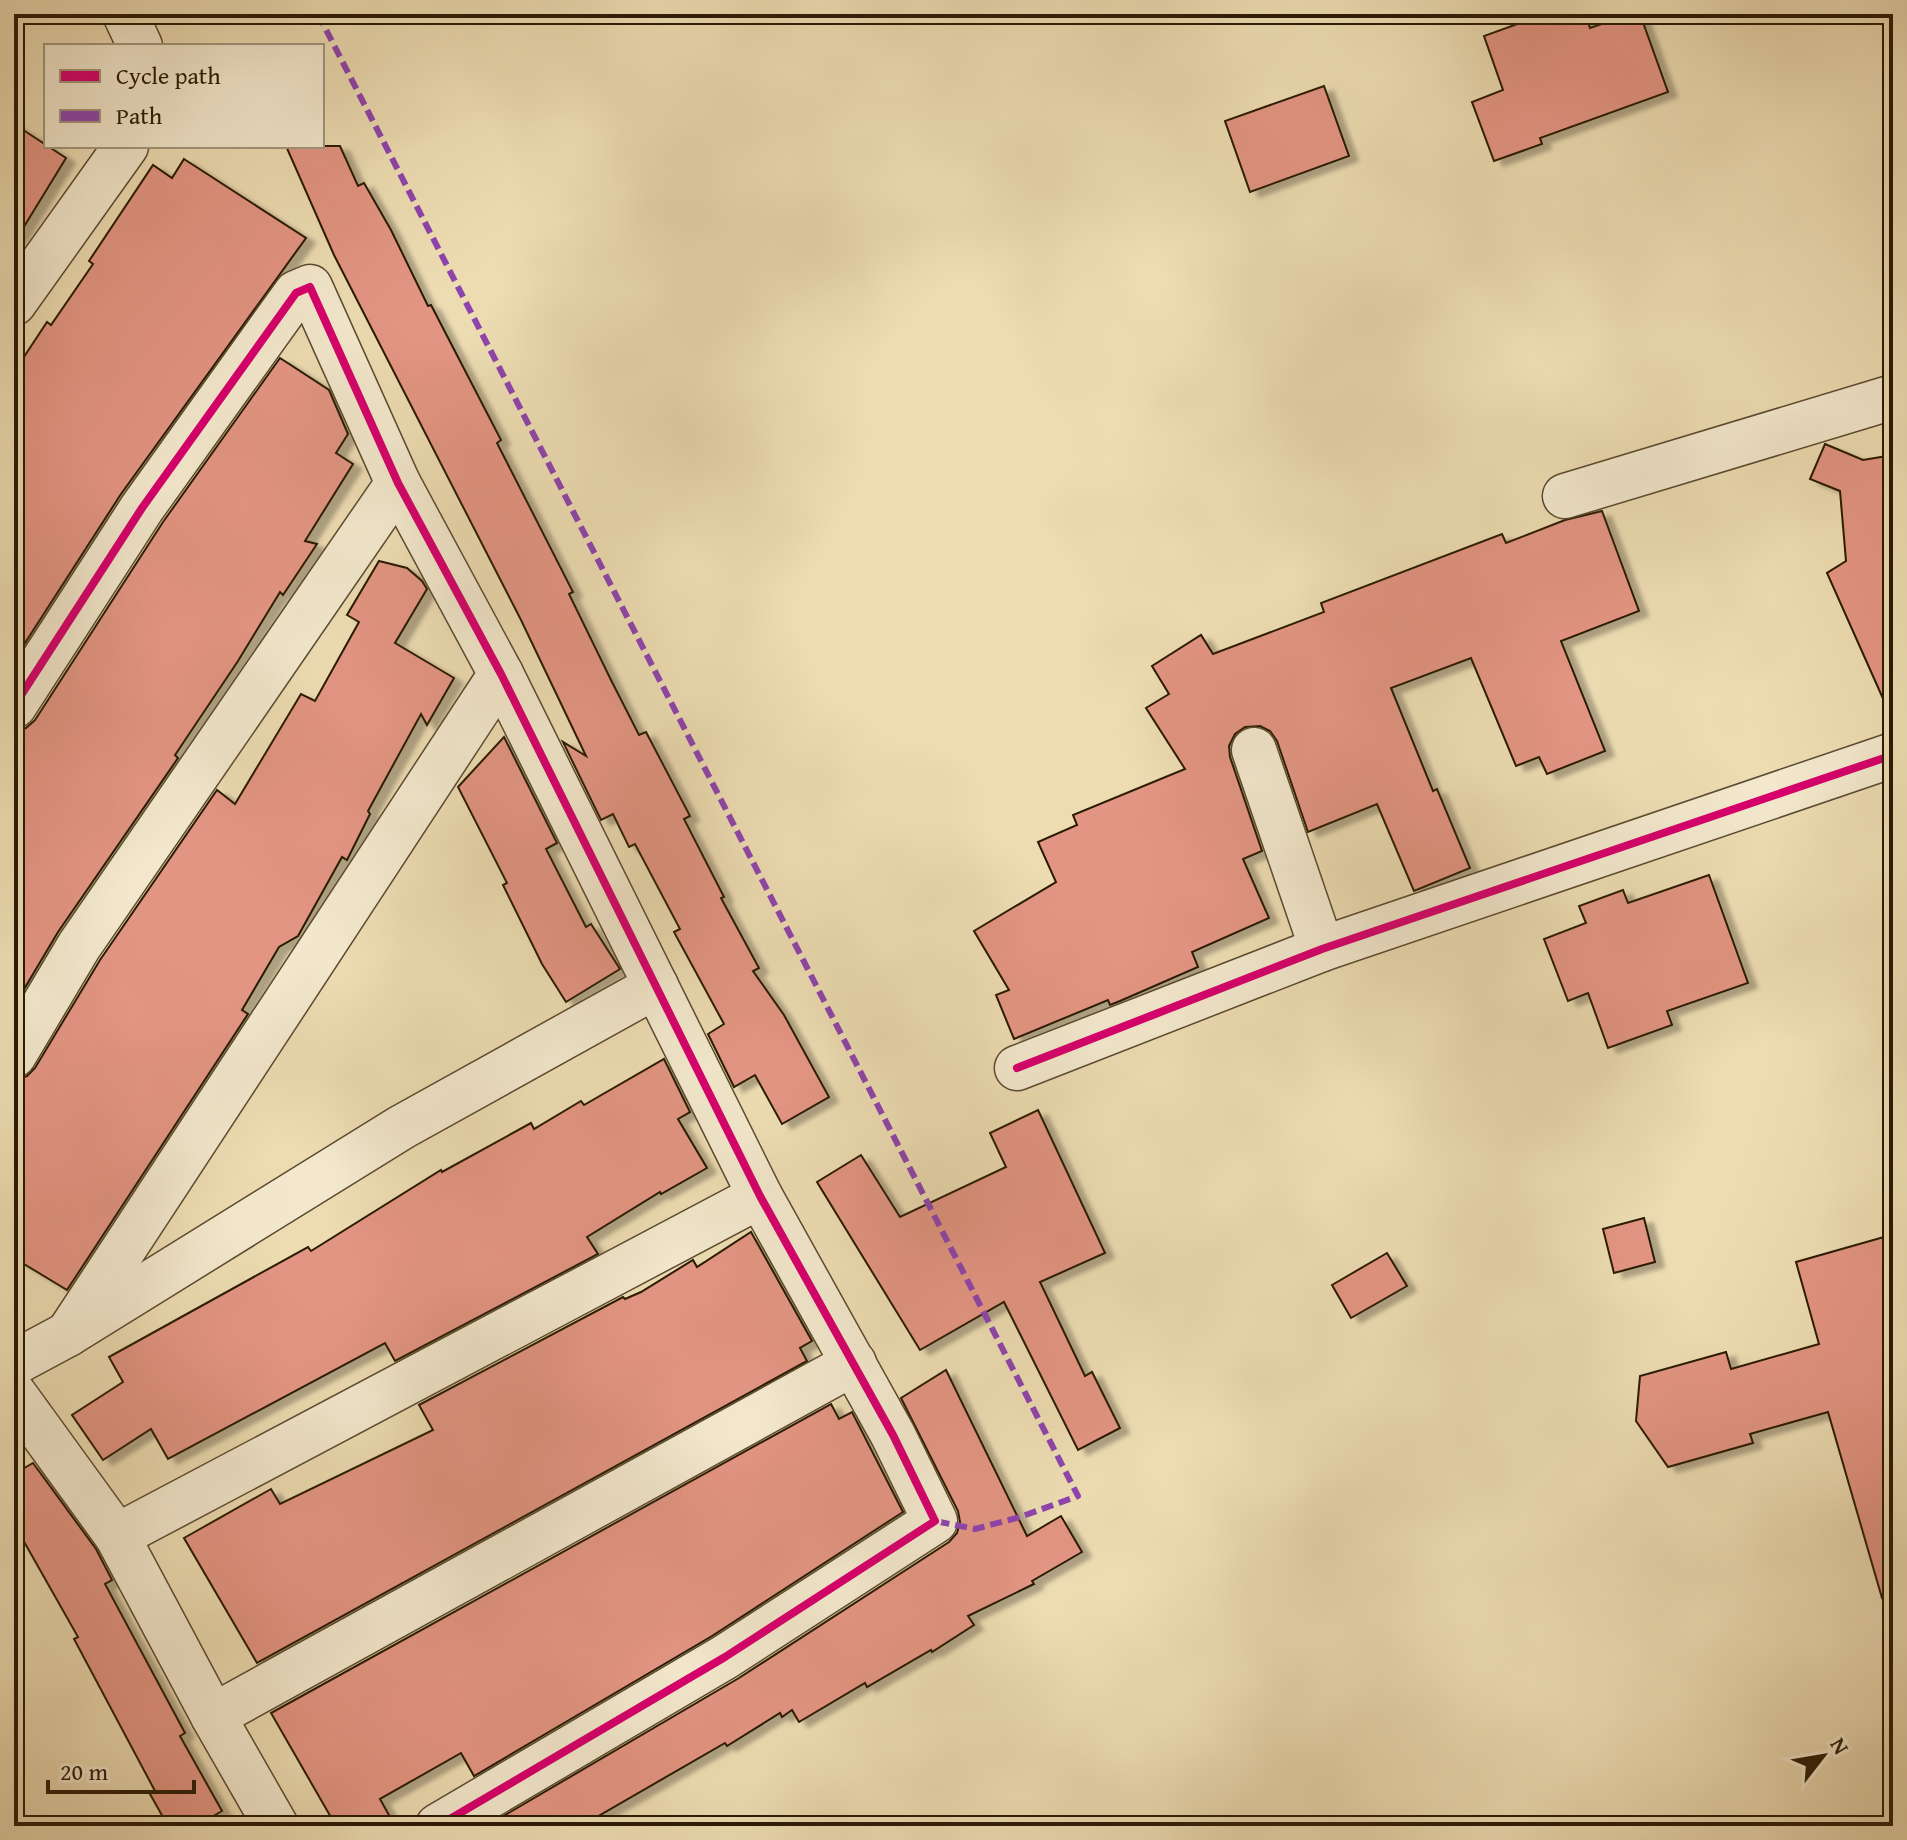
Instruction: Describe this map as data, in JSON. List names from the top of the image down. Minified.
{"legend":["Cycle path","Path"],"scale_bar":"20 m","north":"top right"}
